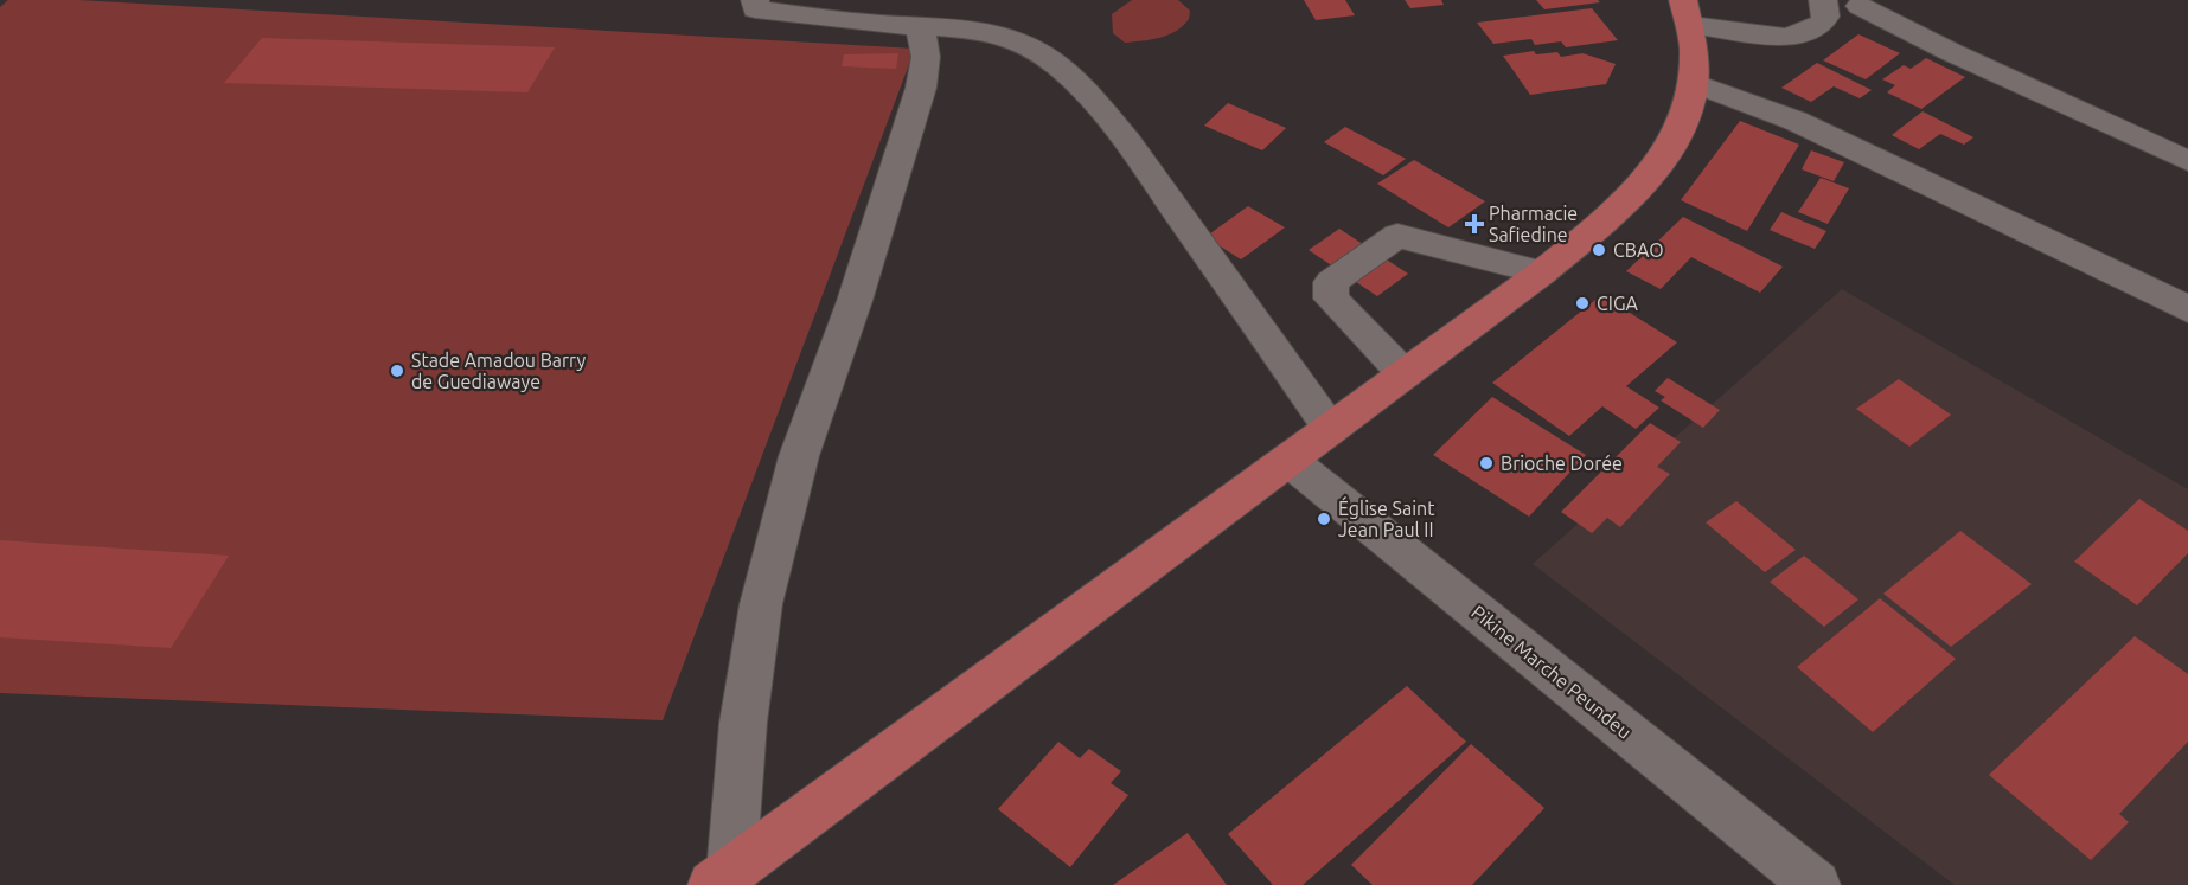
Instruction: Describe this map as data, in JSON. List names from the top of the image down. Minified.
{"streets":{"street":["Pikine Marche Peundeu"]},"places":{"health":["Pharmacie Safiedine"],"other":["CBAO","CIGA","Stade Amadou Barry de Guediawaye","Brioche Dorée","Église Saint Jean Paul II"]}}
